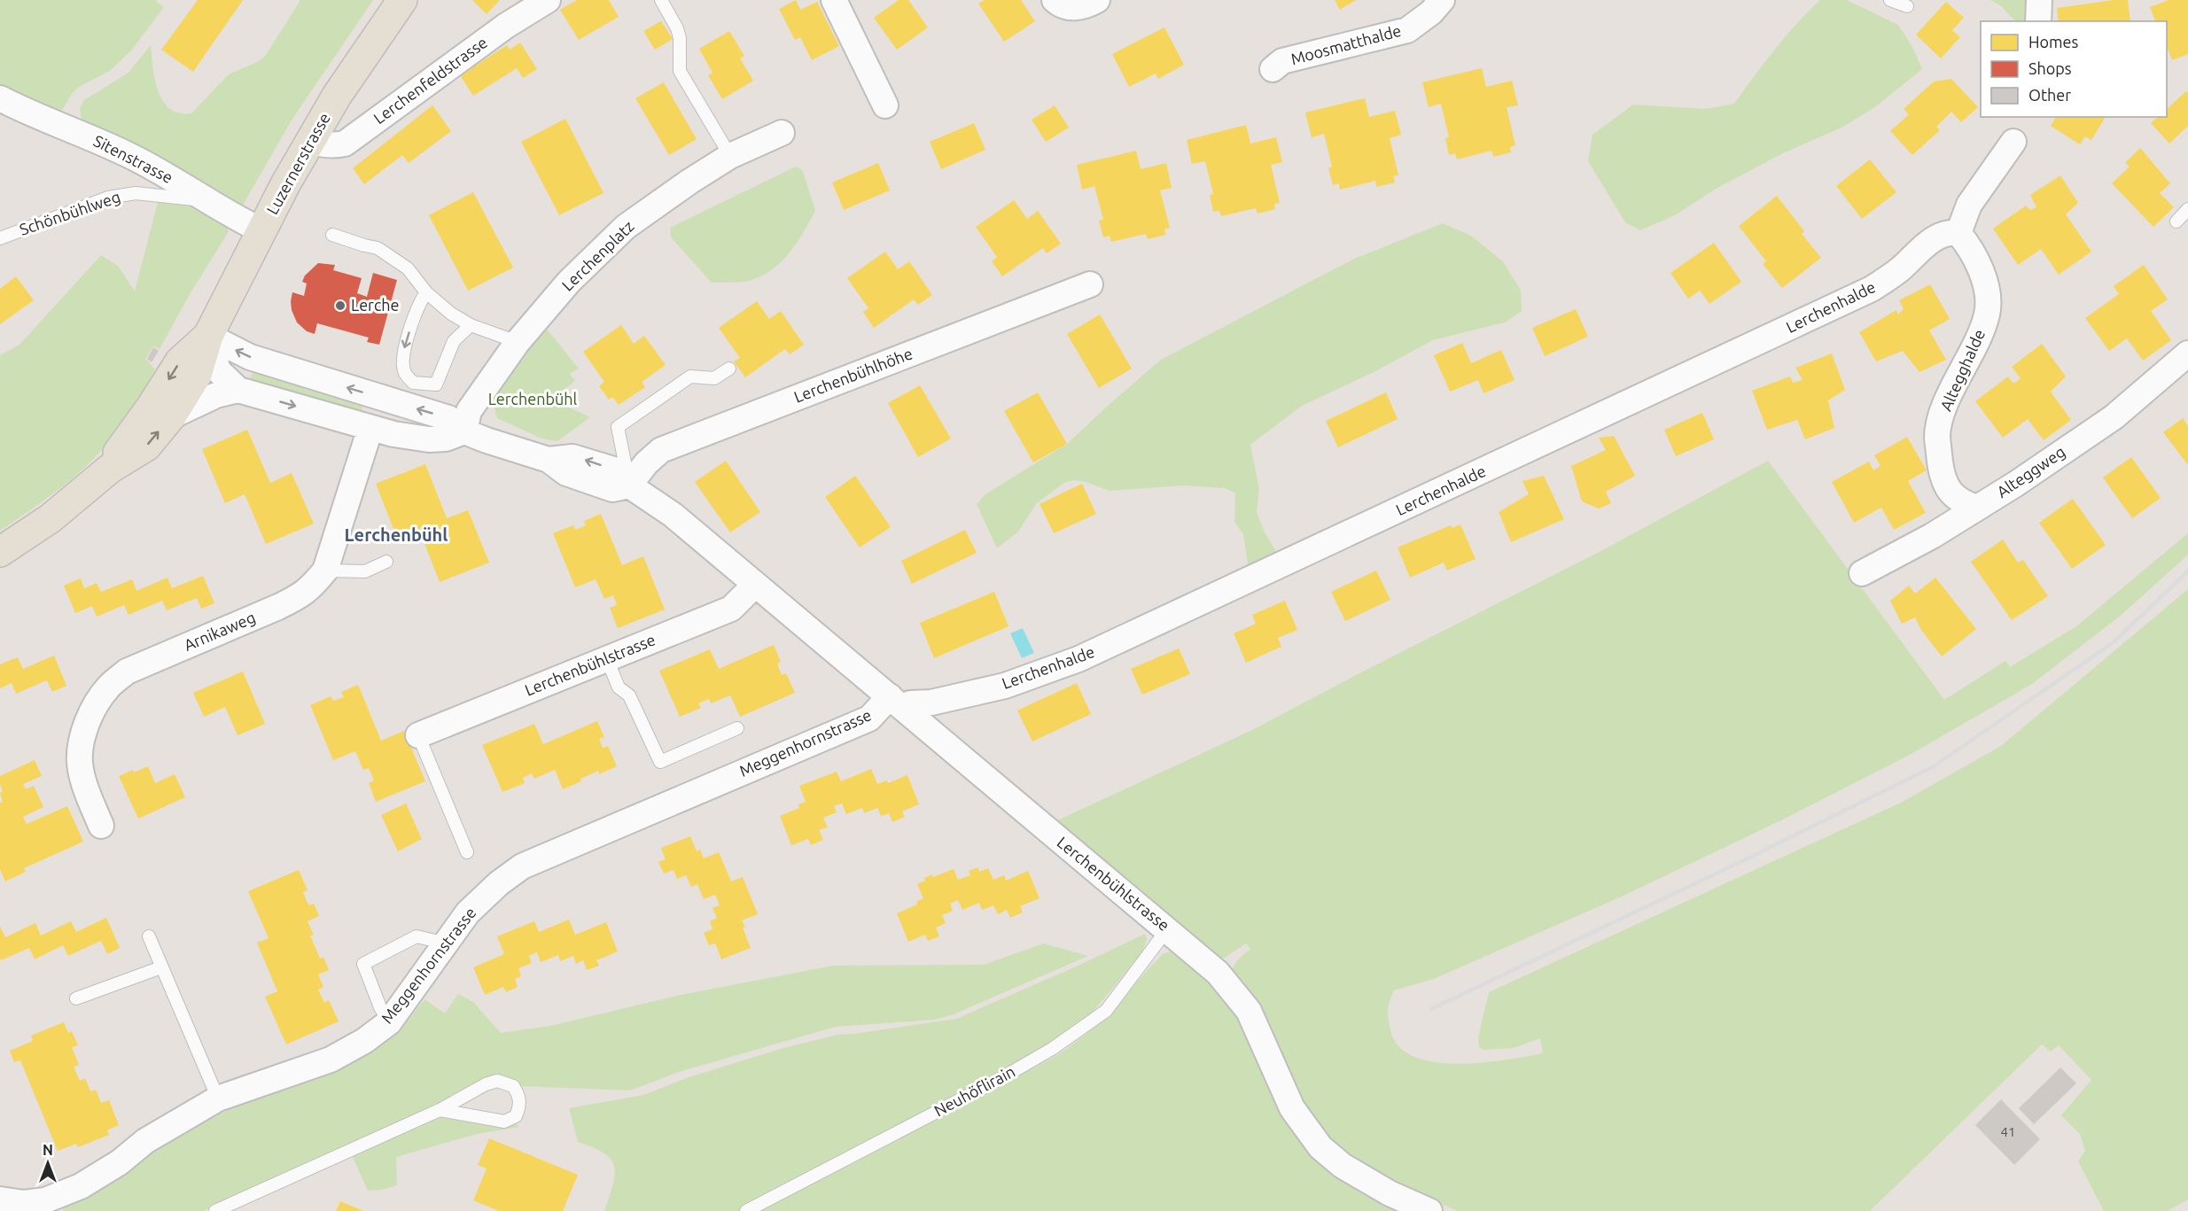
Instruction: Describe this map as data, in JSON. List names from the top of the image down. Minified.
{"streets":{"main road":["Luzernerstrasse"],"street":["Moosmatthalde","Lerchenfeldstrasse","Sitenstrasse","Lerchenplatz","Lerchenhalde","Altegghalde","Lerchenbühlhöhe","Alteggweg","Arnikaweg","Lerchenbühlstrasse","Meggenhornstrasse"],"lane":["Schönbühlweg","Neuhöflirain"]},"crossings":[["Lerchenfeldstrasse","Luzernerstrasse"],["Sitenstrasse","Luzernerstrasse"],["Sitenstrasse","Schönbühlweg"],["Lerchenhalde","Altegghalde"],["Lerchenhalde","Lerchenbühlstrasse"],["Lerchenhalde","Meggenhornstrasse"],["Altegghalde","Alteggweg"],["Lerchenbühlhöhe","Lerchenbühlstrasse"],["Lerchenbühlstrasse","Meggenhornstrasse"],["Lerchenbühlstrasse","Neuhöflirain"]],"districts":["Lerchenbühl"],"parks":["Lerchenbühl"],"places":["Lerche"],"house_numbers":["41"],"legend":["Homes","Shops","Other"],"north":"top"}
